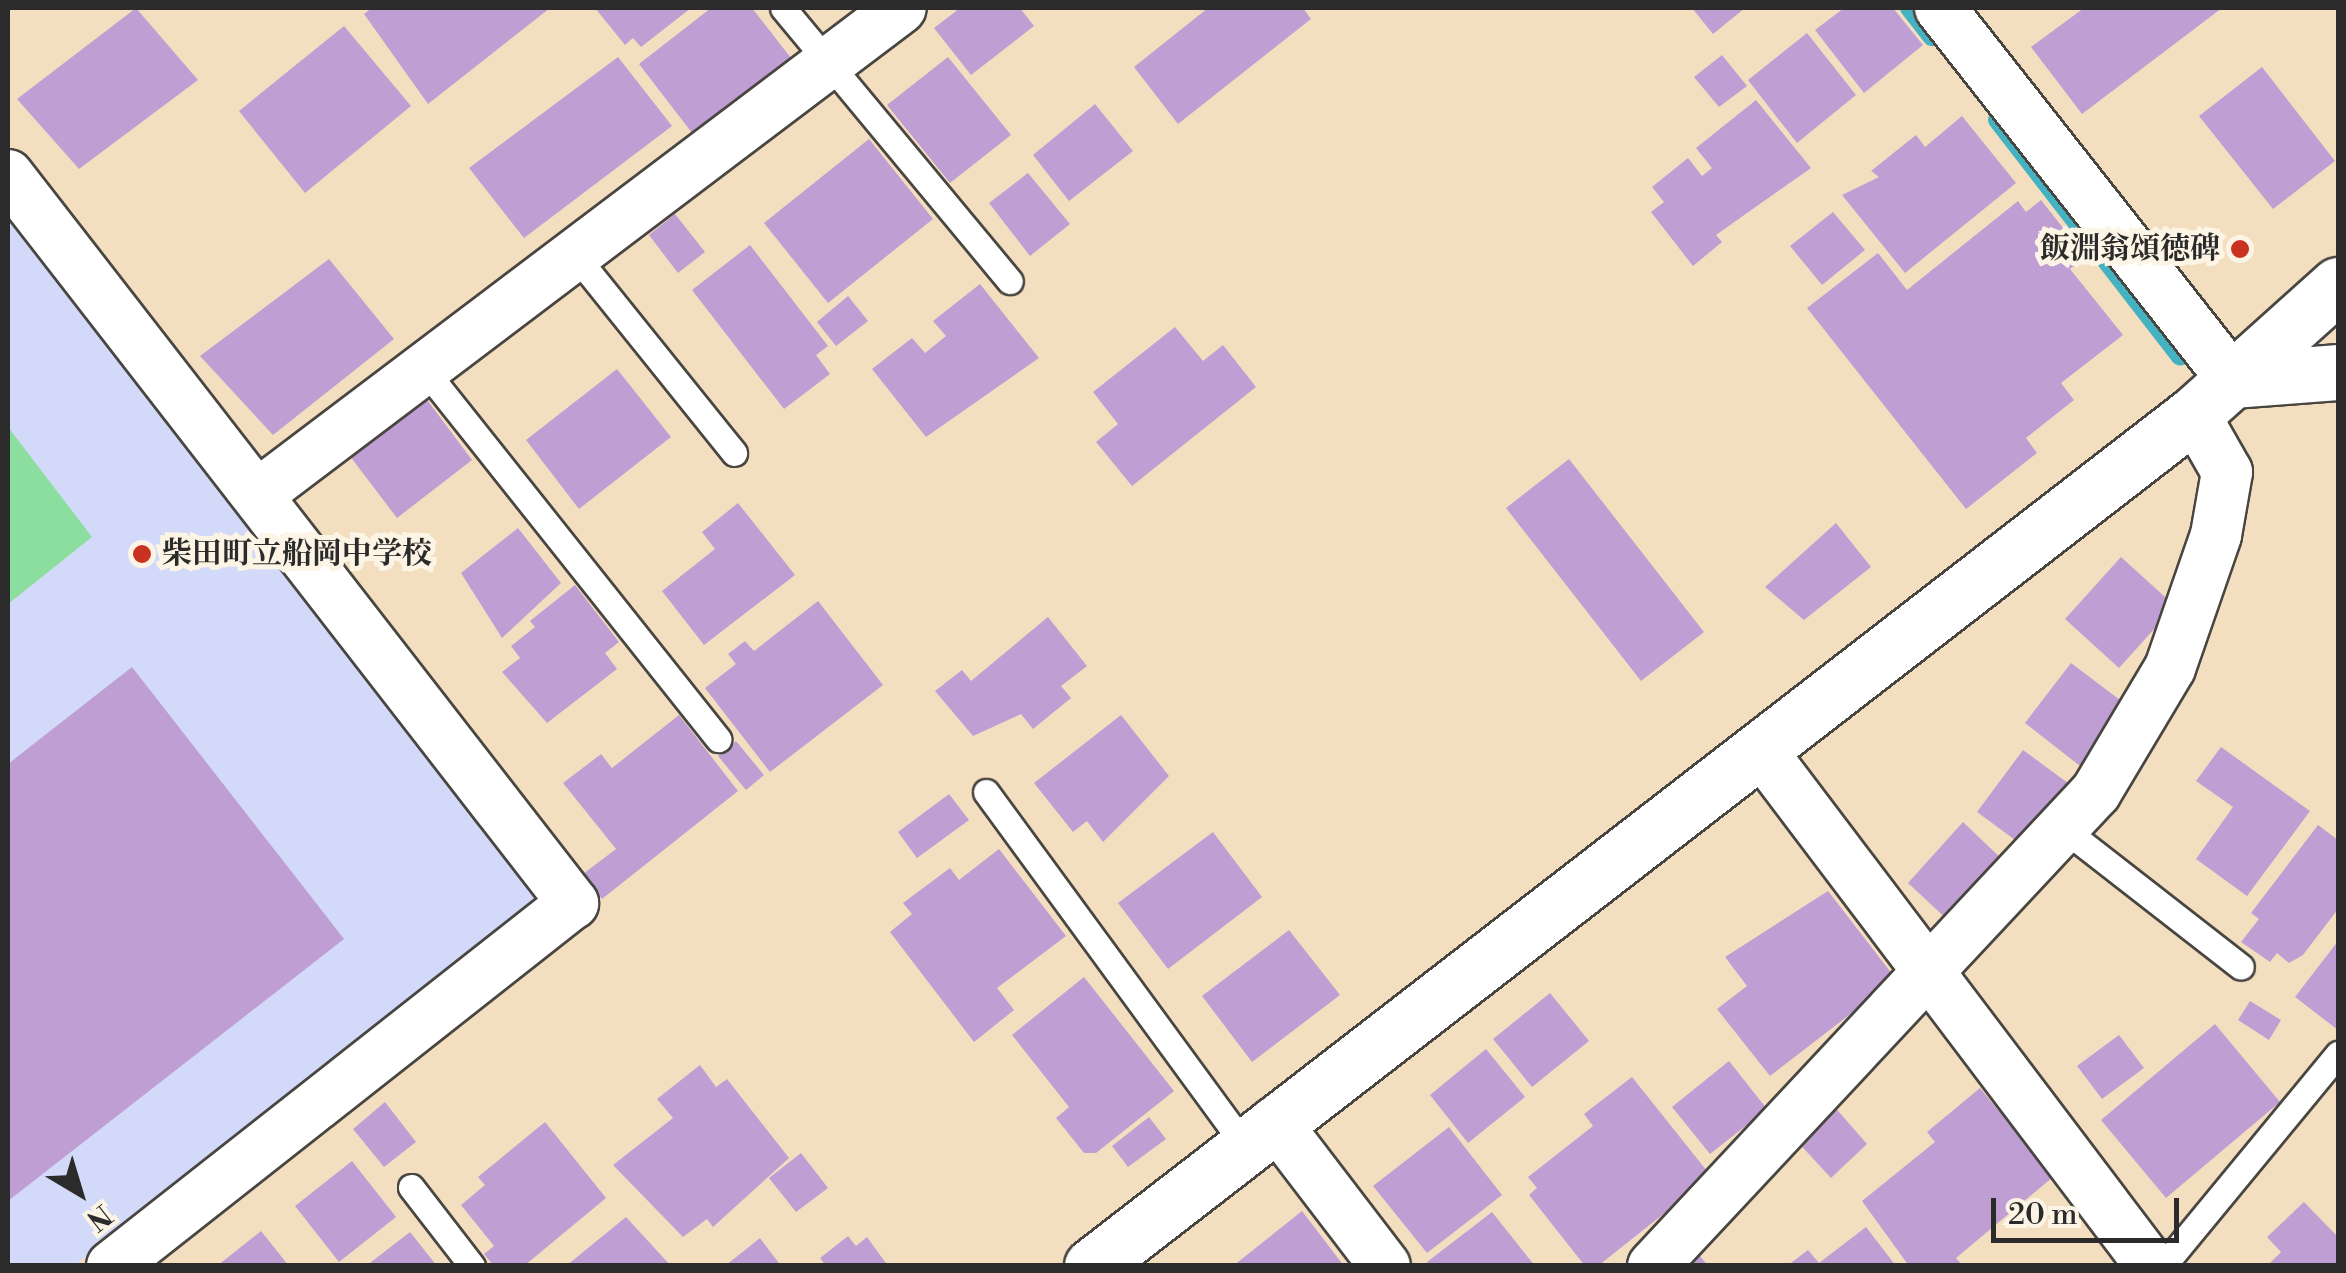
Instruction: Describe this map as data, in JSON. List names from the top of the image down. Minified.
{"places":["飯淵翁頌徳碑","柴田町立船岡中学校"],"scale_bar":"20 m","north":"bottom right"}
